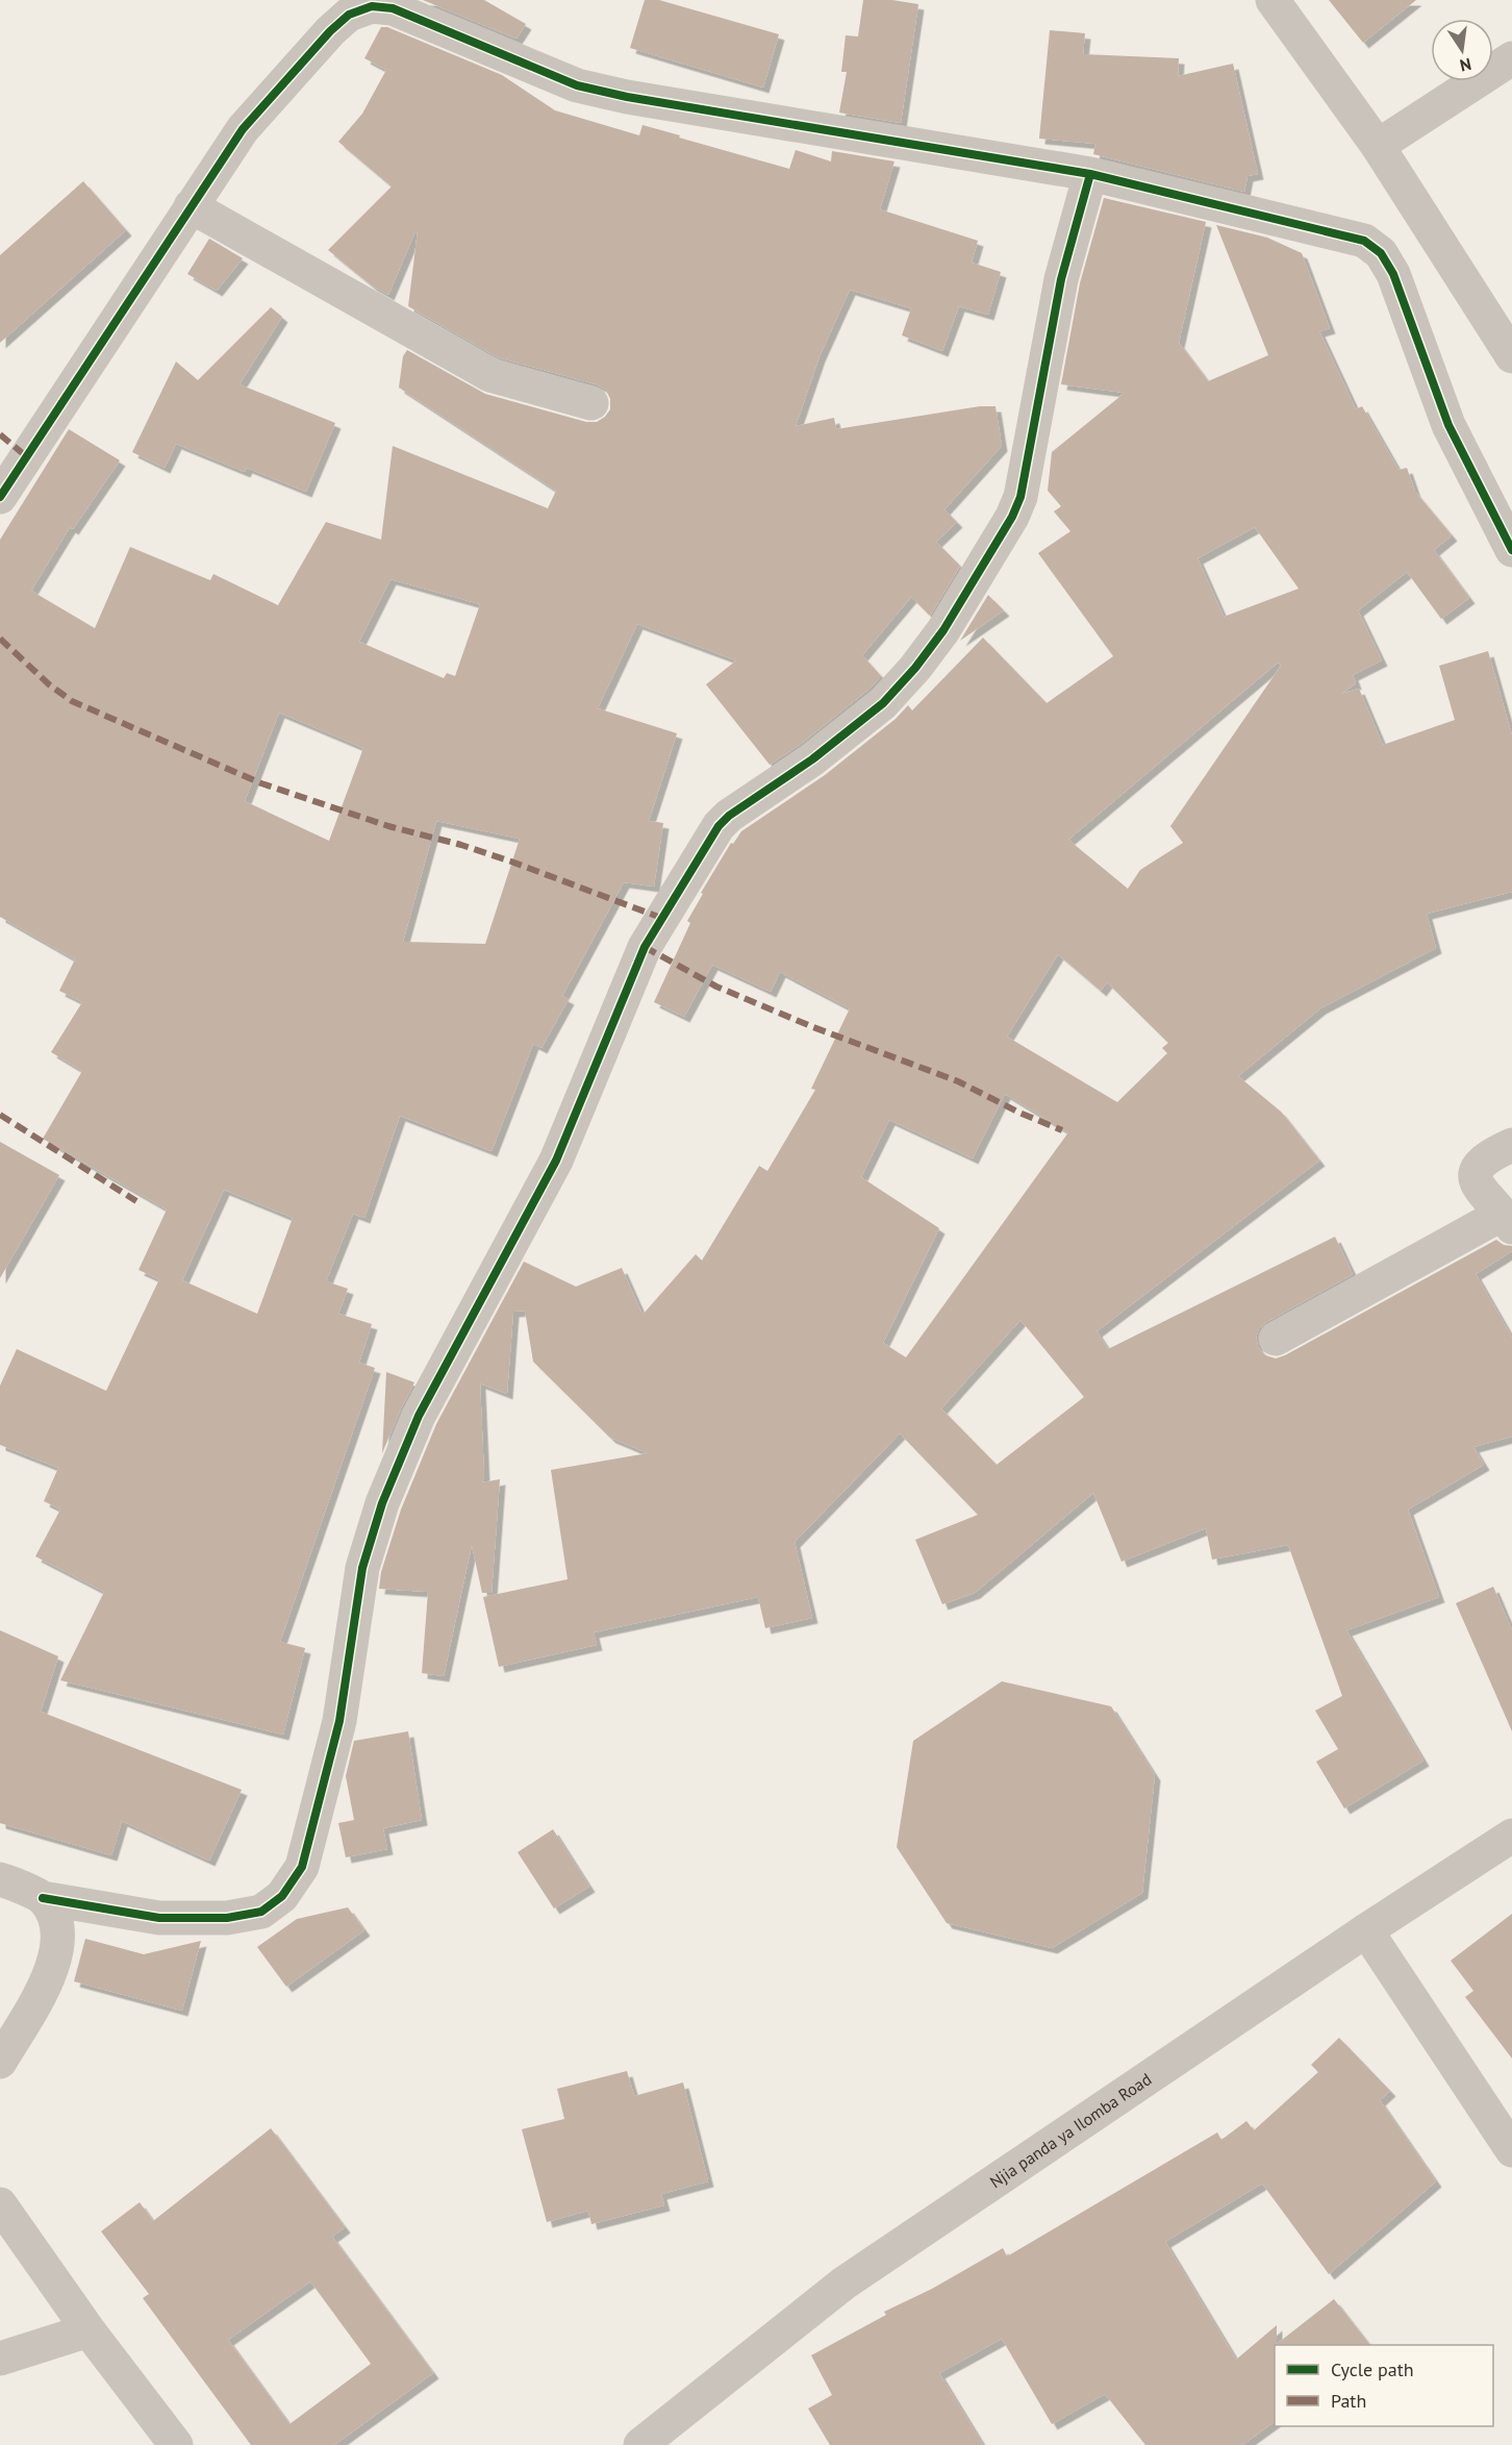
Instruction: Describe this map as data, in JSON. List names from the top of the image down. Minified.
{"streets":{"street":["Njia panda ya Ilomba Road"]},"legend":["Cycle path","Path"],"north":"bottom"}
